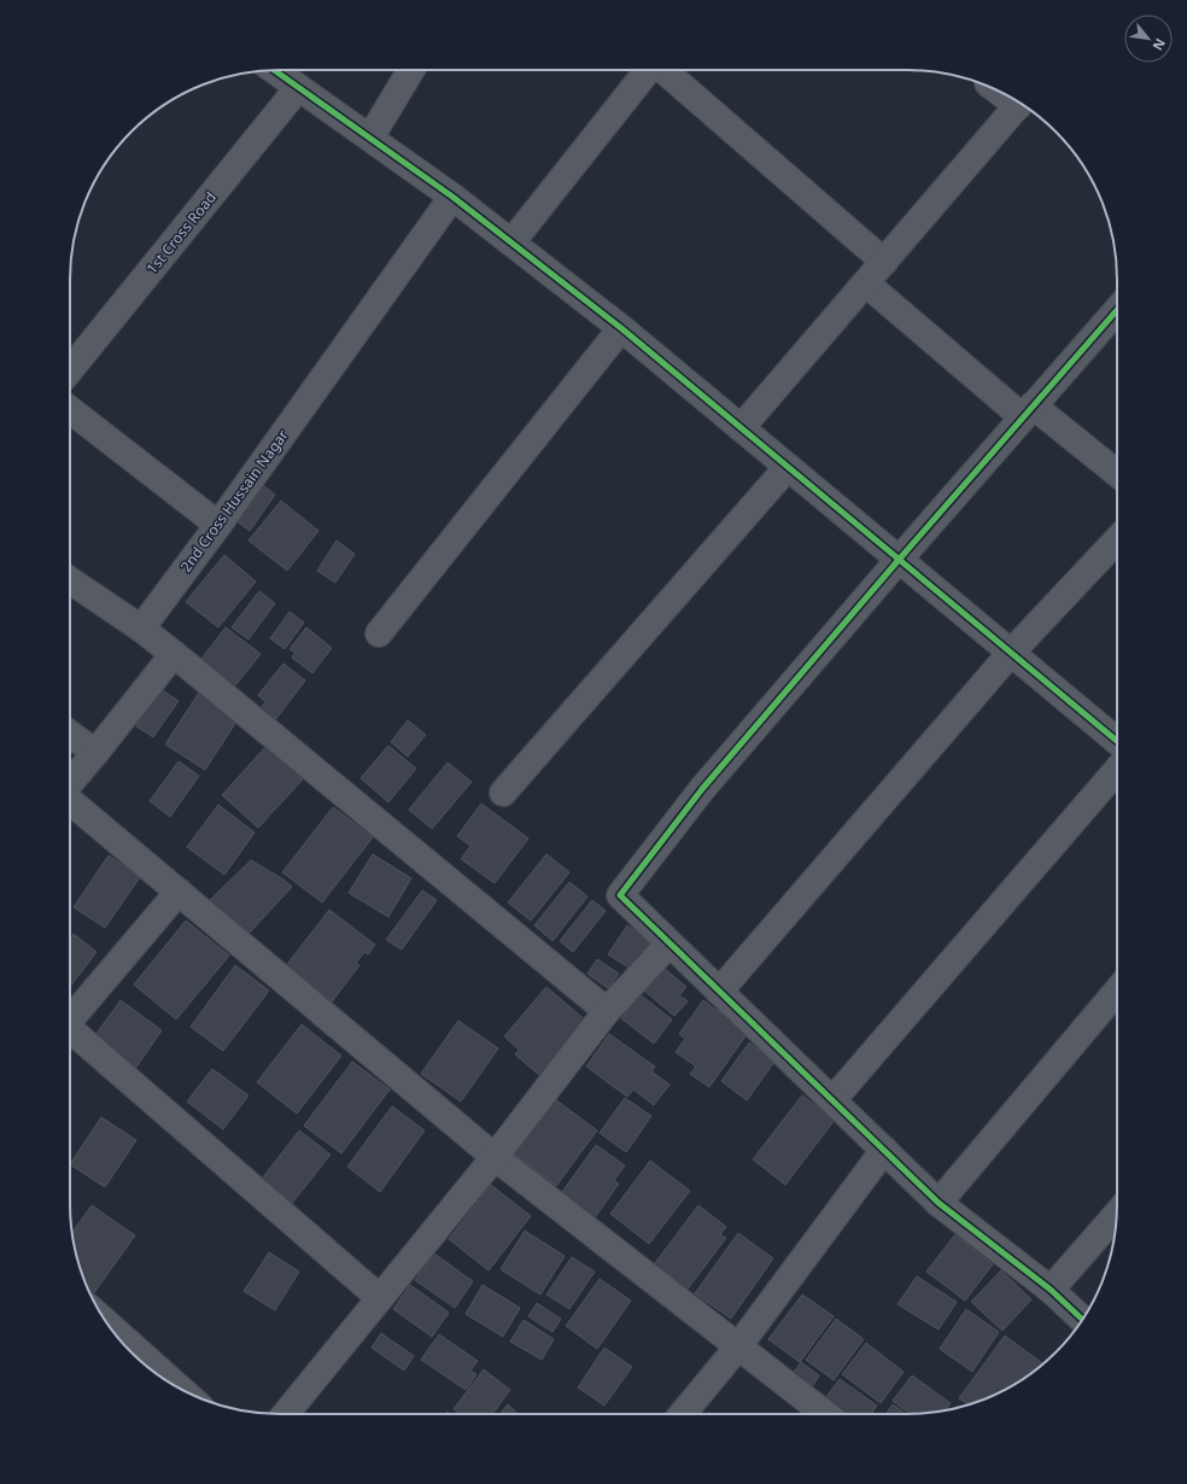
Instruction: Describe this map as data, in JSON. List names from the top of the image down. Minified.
{"streets":{"street":["1st Cross Road","2nd Cross Hussain Nagar"]},"north":"bottom right"}
